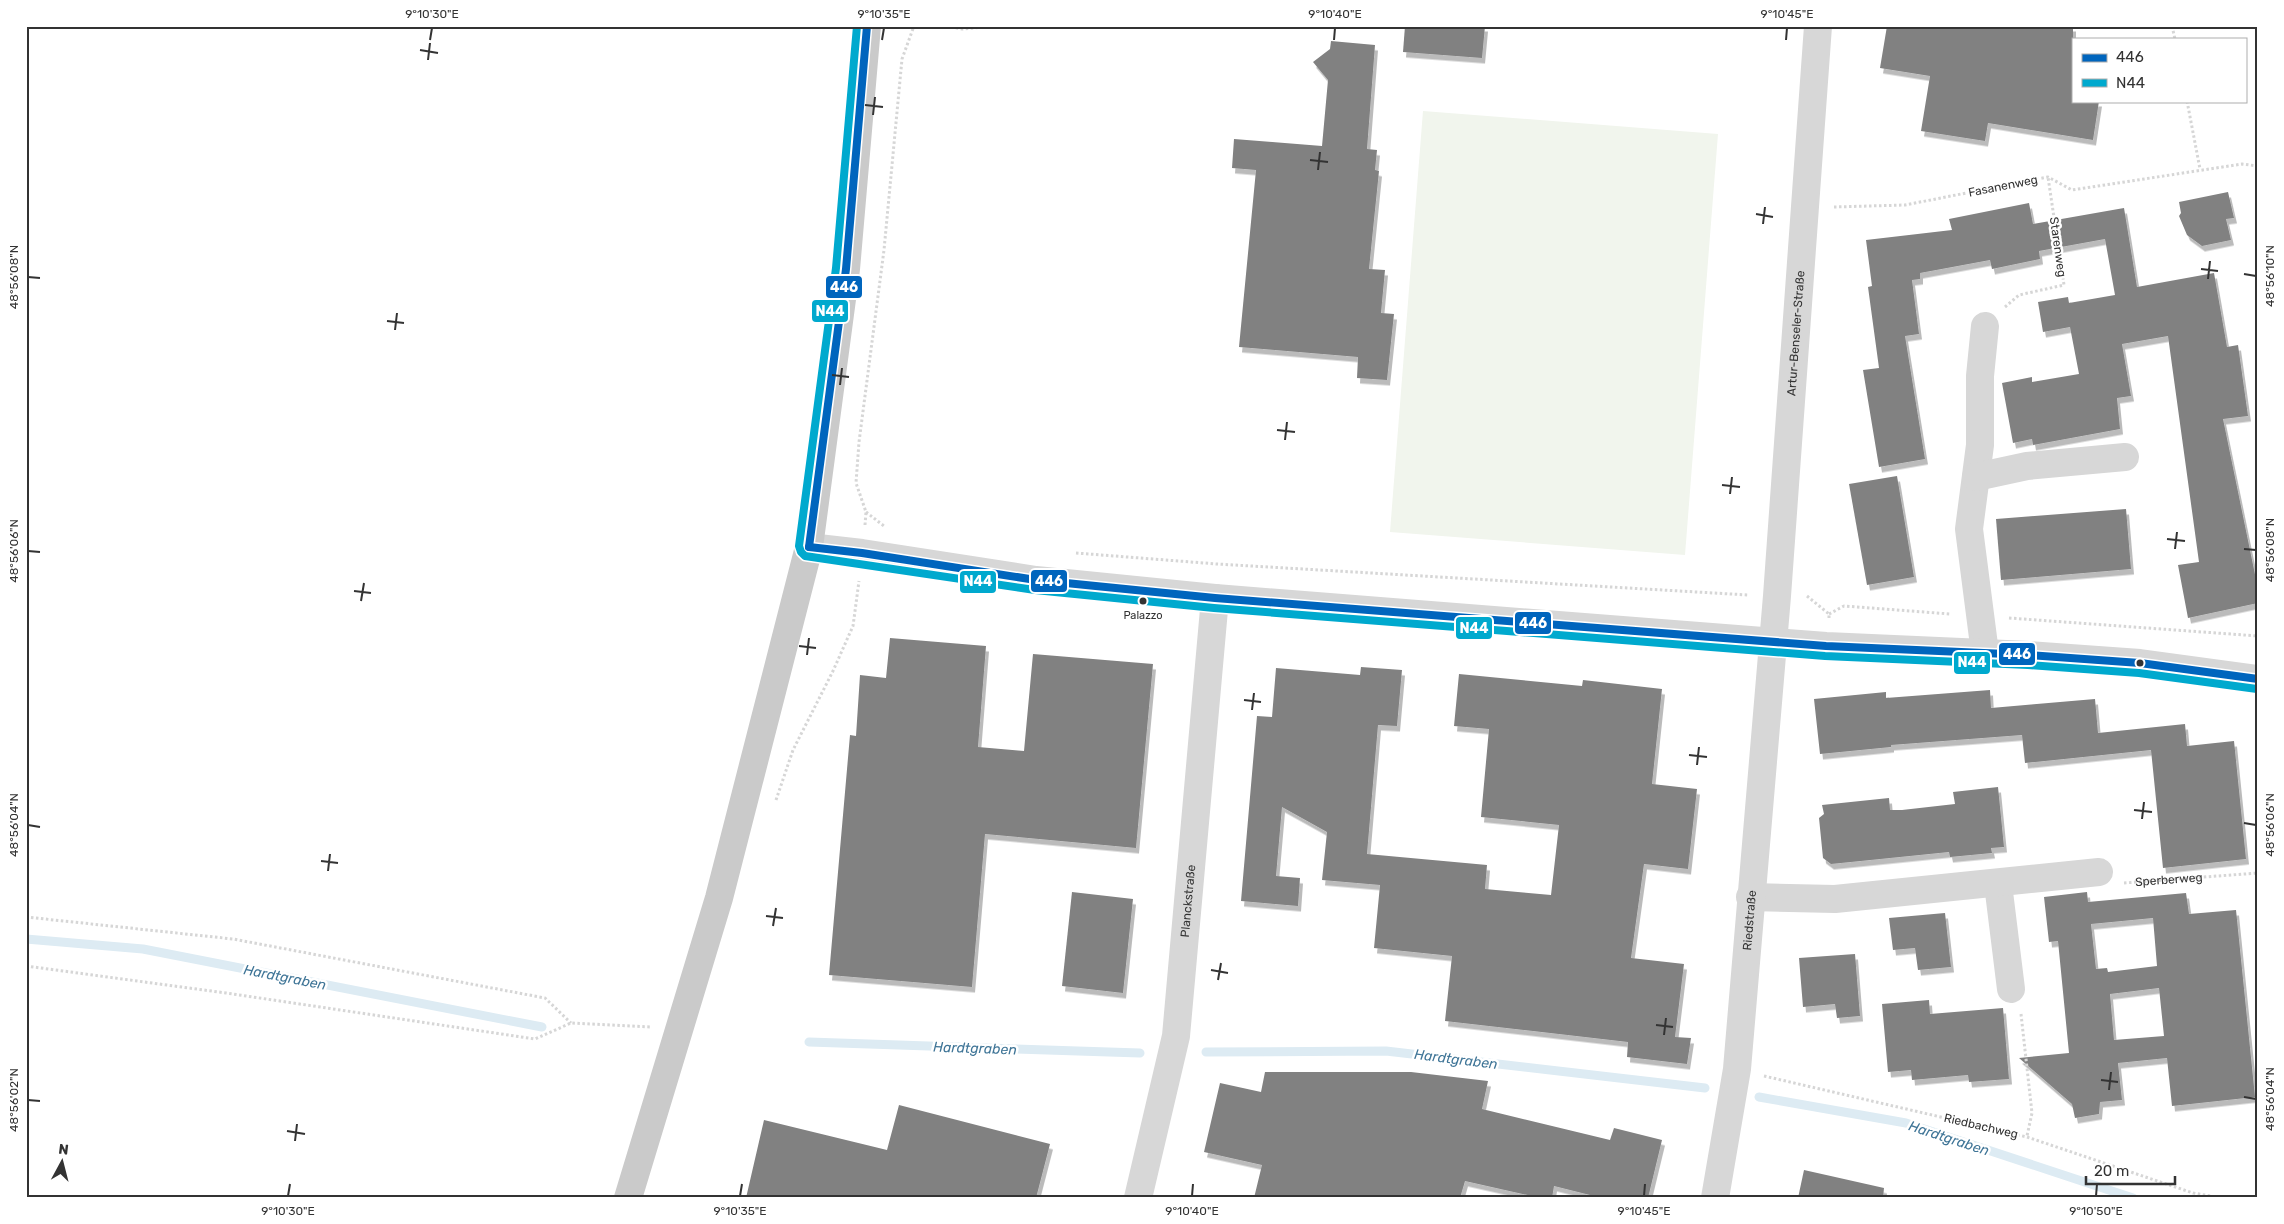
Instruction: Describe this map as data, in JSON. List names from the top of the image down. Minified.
{"streets":{"street":["Artur-Benseler-Straße","Planckstraße","Riedstraße"],"path":["Fasanenweg","Starenweg","Sperberweg","Riedbachweg"]},"crossings":[["Fasanenweg","Starenweg"],["Fasanenweg","Artur-Benseler-Straße"],["Artur-Benseler-Straße","Riedstraße"],["Riedstraße","Riedbachweg"]],"water":["Hardtgraben"],"places":["Palazzo"],"lines":["transit line 446","transit line N44"],"legend":["446","N44"],"scale_bar":"20 m","north":"top","coordinates":["9°10'30\"E","9°10'35\"E","9°10'40\"E","9°10'45\"E","48°56'10\"N","48°56'08\"N","48°56'06\"N","48°56'04\"N","48°56'02\"N","9°10'50\"E"]}
